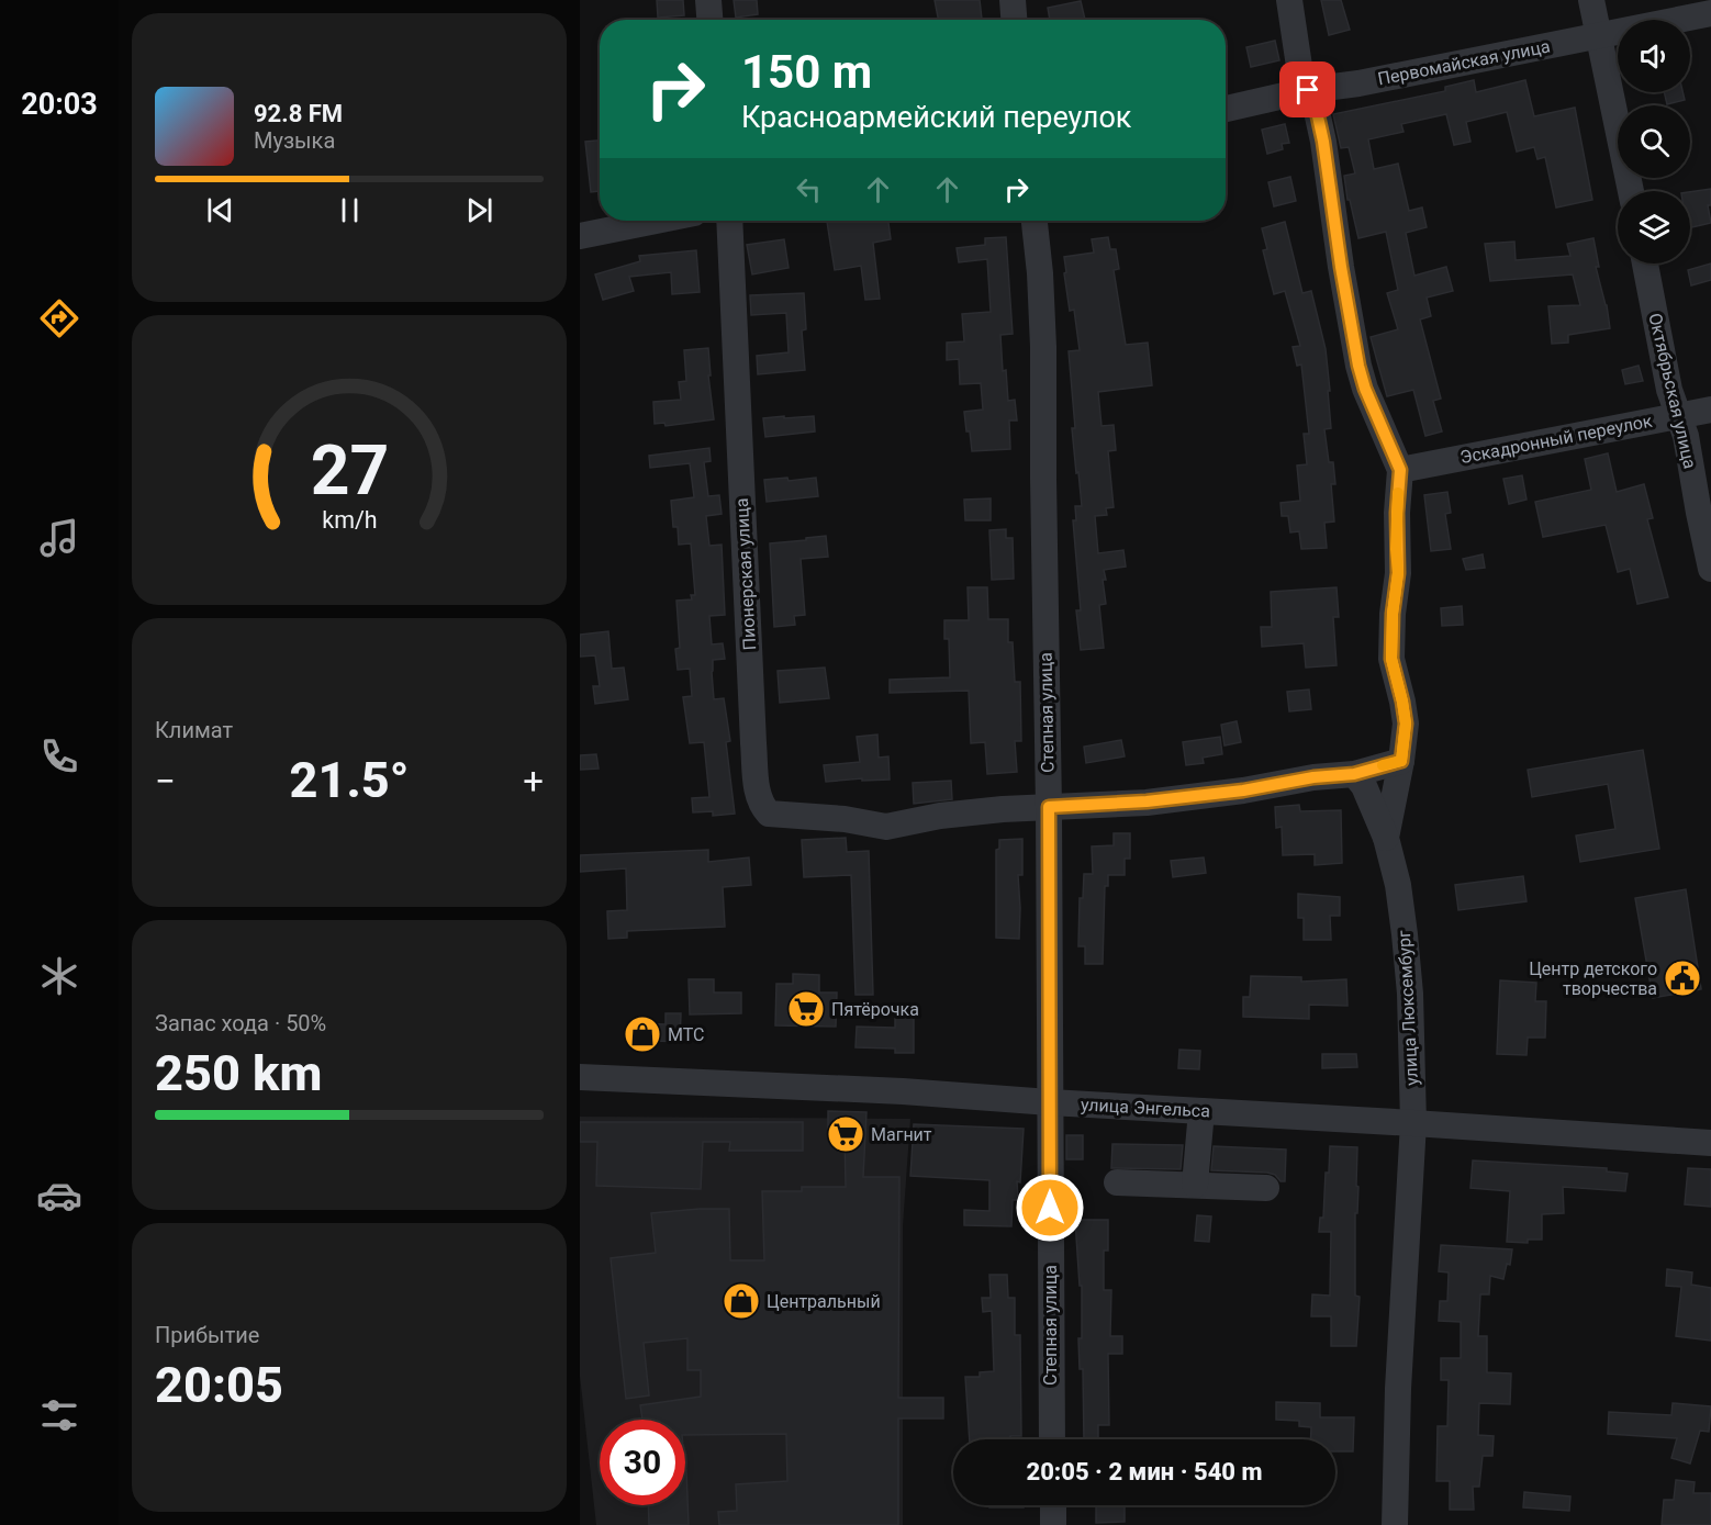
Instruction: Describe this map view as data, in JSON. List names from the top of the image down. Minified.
{"streets":{"street":["Первомайская улица","Октябрьская улица","Эскадронный переулок","Пионерская улица","Степная улица","улица Люксембург","улица Энгельса"]},"crossings":[["Первомайская улица","улица Люксембург"],["Октябрьская улица","Эскадронный переулок"],["Эскадронный переулок","улица Люксембург"],["Пионерская улица","Степная улица"],["Степная улица","улица Энгельса"],["улица Люксембург","улица Энгельса"]],"places":{"public building":["Центр детского творчества"],"supermarket":["Пятёрочка","Магнит"],"shop":["МТС","Центральный"]},"page":{"tabs":"20:03","turn":["150 m","Красноармейский переулок"],"song":["92.8 FM","Музыка"],"tile":["Климат",["Запас хода · 50%","250 km"],["Прибытие","20:05"]],"heat":["−","21.5°","+"],"limit":"30","trip":"20:05 · 2 мин · 540 m","gauge":["27","km/h"]}}
